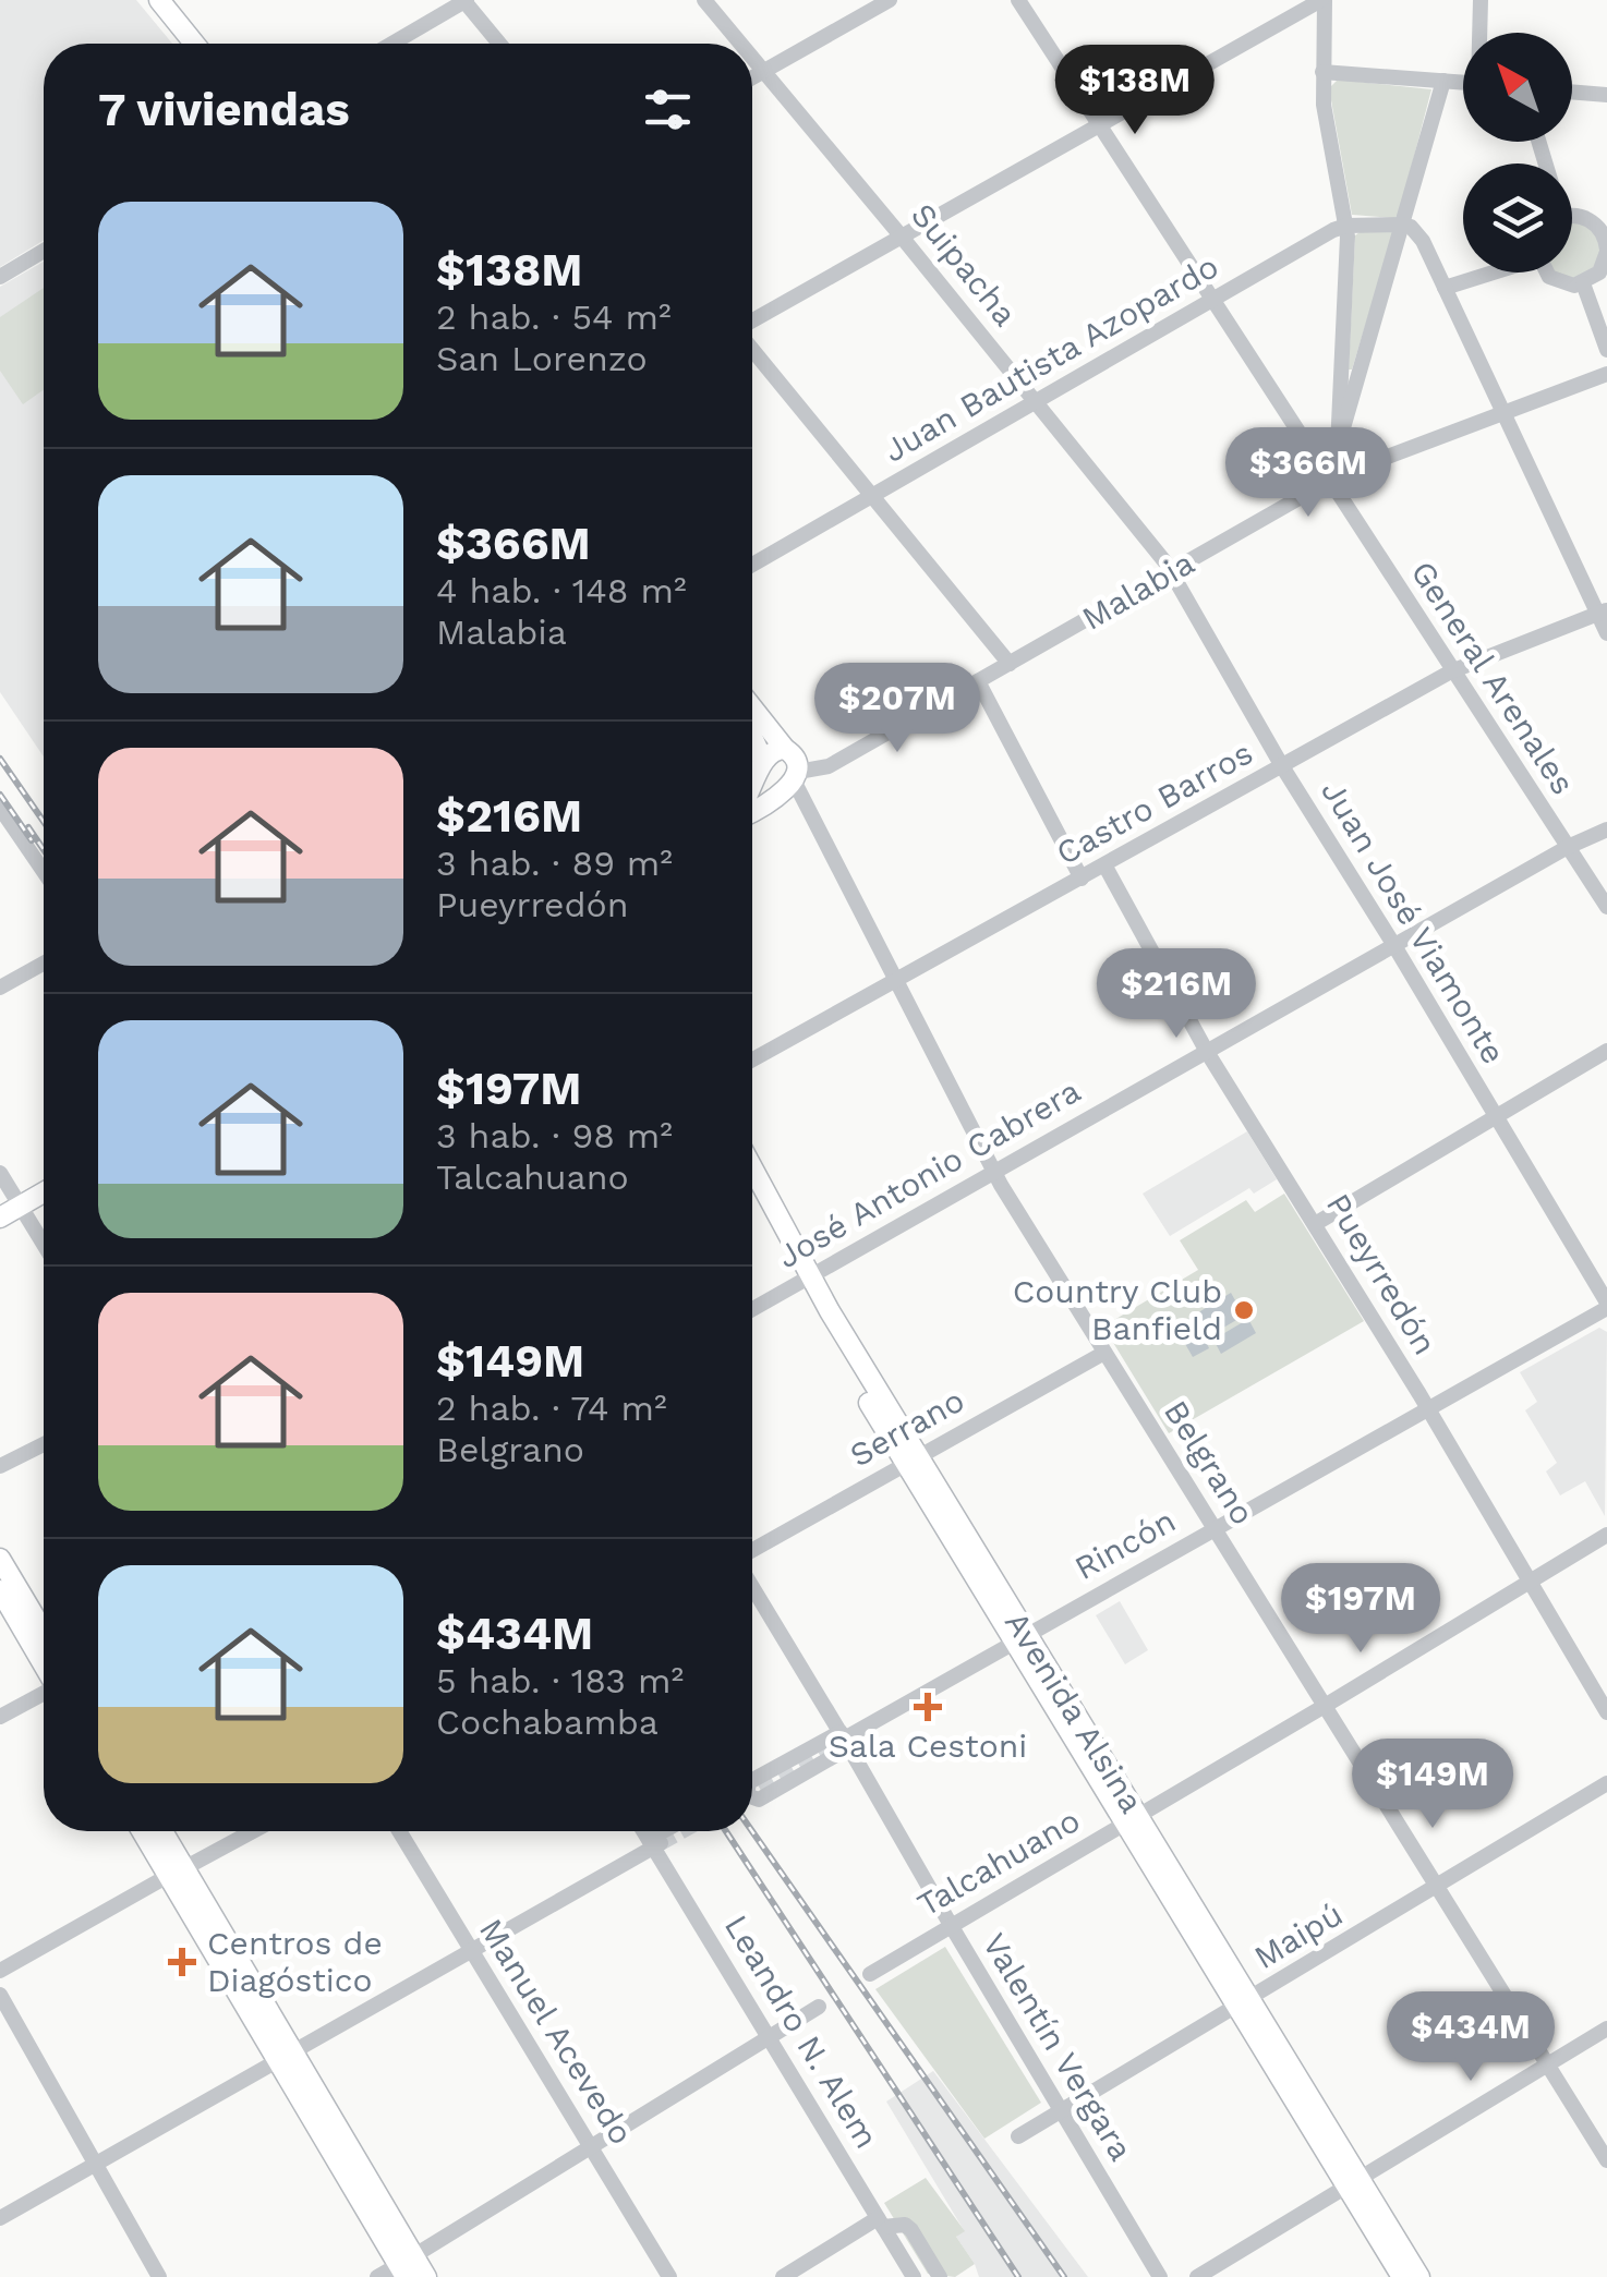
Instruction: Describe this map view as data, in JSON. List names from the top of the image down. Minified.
{"streets":{"main road":["Malabia","Avenida Alsina"],"street":["Suipacha","Juan Bautista Azopardo","General Arenales","Castro Barros","Juan José Viamonte","José Antonio Cabrera","Pueyrredón","Serrano","Belgrano","Rincón","Talcahuano","Maipú","Manuel Acevedo","Leandro N. Alem","Valentín Vergara"]},"crossings":[["Suipacha","Juan Bautista Azopardo"],["Suipacha","Malabia"],["Suipacha","Juan José Viamonte"],["Juan Bautista Azopardo","General Arenales"],["Malabia","General Arenales"],["Malabia","Juan José Viamonte"],["Malabia","Belgrano"],["General Arenales","Castro Barros"],["General Arenales","José Antonio Cabrera"],["Castro Barros","Juan José Viamonte"],["Castro Barros","Pueyrredón"],["Castro Barros","Belgrano"],["Juan José Viamonte","José Antonio Cabrera"],["Juan José Viamonte","Rincón"],["José Antonio Cabrera","Pueyrredón"],["José Antonio Cabrera","Belgrano"],["José Antonio Cabrera","Avenida Alsina"],["Pueyrredón","Rincón"],["Pueyrredón","Talcahuano"],["Serrano","Belgrano"],["Serrano","Avenida Alsina"],["Belgrano","Rincón"],["Belgrano","Talcahuano"],["Belgrano","Maipú"],["Rincón","Avenida Alsina"],["Rincón","Valentín Vergara"],["Avenida Alsina","Talcahuano"],["Avenida Alsina","Maipú"],["Talcahuano","Valentín Vergara"],["Maipú","Valentín Vergara"]],"places":{"other":["Country Club Banfield"],"health":["Sala Cestoni","Centros de Diagóstico"]},"north":"top left","page":{"heading":"7 viviendas","price":["$138M","$366M","$207M","$216M","$197M","$149M","$434M"],"list":[{"name":"$138M","note":"2 hab. · 54 m² · San Lorenzo"},{"name":"$366M","note":"4 hab. · 148 m² · Malabia"},{"name":"$216M","note":"3 hab. · 89 m² · Pueyrredón"},{"name":"$197M","note":"3 hab. · 98 m² · Talcahuano"},{"name":"$149M","note":"2 hab. · 74 m² · Belgrano"},{"name":"$434M","note":"5 hab. · 183 m² · Cochabamba"}]}}
